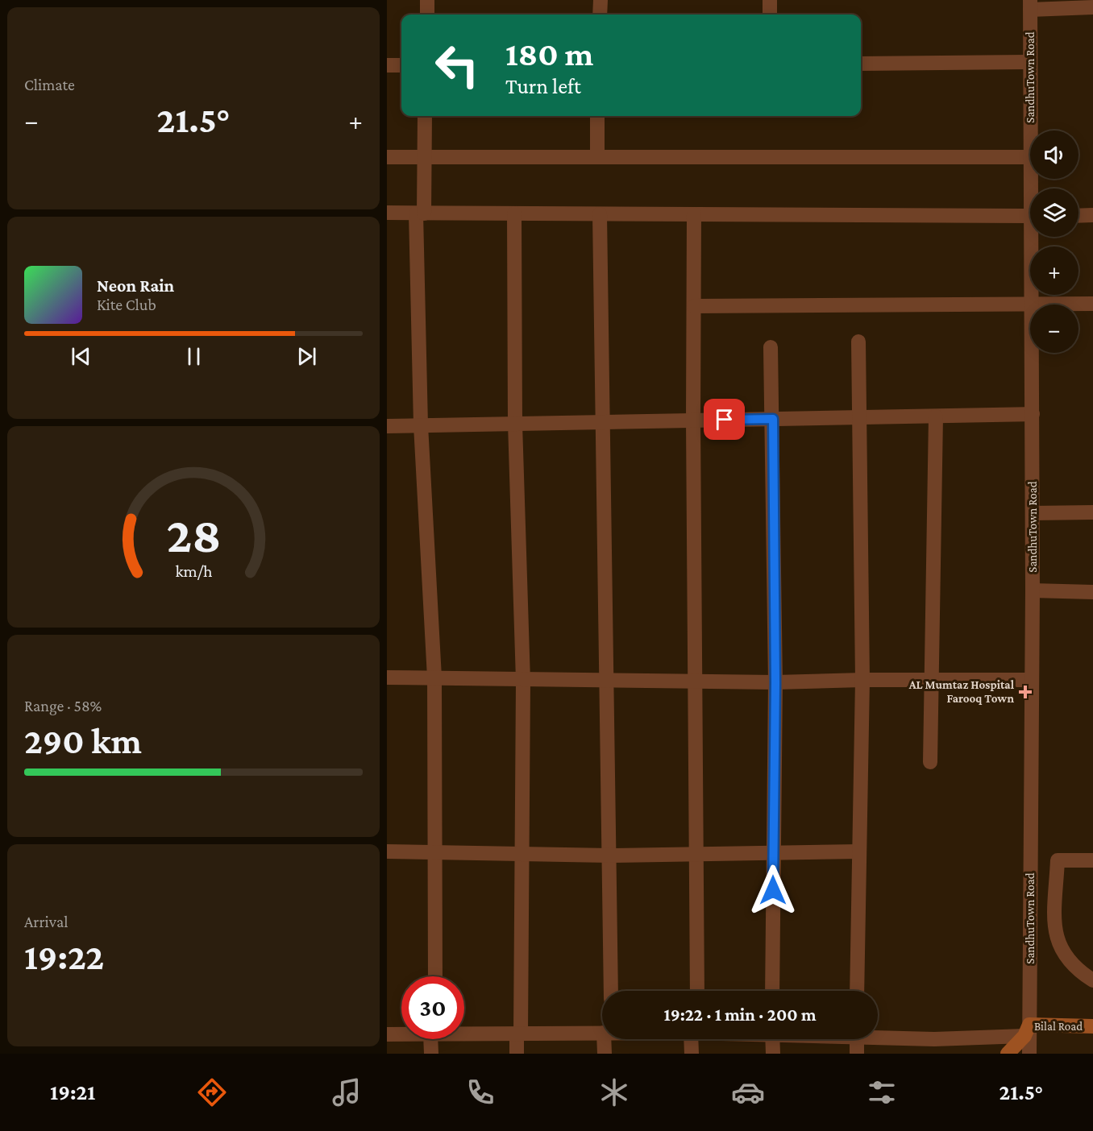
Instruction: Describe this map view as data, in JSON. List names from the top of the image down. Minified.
{"streets":{"street":["SandhuTown Road","Bilal Road"]},"crossings":[["SandhuTown Road","Bilal Road"]],"places":{"health":["AL Mumtaz Hospital Farooq Town"]},"page":{"tile":["Climate",["Range · 58%","290 km"],["Arrival","19:22"]],"turn":["180 m","Turn left"],"heat":["−","21.5°","+"],"map_buttons":["+","−"],"song":["Neon Rain","Kite Club"],"limit":"30","trip":"19:22 · 1 min · 200 m","tabs":["19:21","21.5°"],"gauge":["28","km/h"]}}
